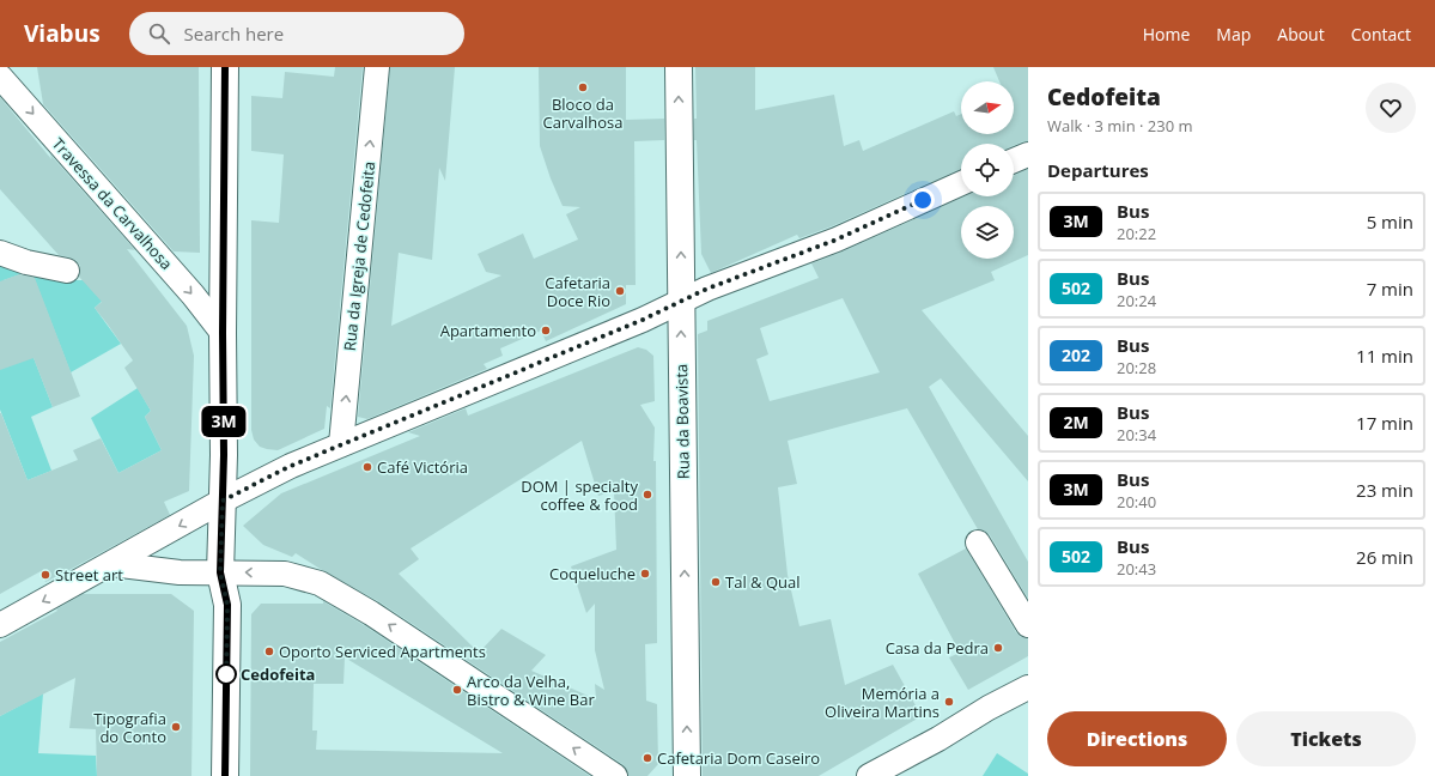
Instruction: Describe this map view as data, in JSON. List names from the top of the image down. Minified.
{"streets":{"main road":["Rua da Boavista"],"street":["Travessa da Carvalhosa","Rua da Igreja de Cedofeita"]},"one_way":["Travessa da Carvalhosa","Rua da Igreja de Cedofeita","Rua da Boavista"],"places":["Bloco da Carvalhosa","Cafetaria Doce Rio","Apartamento","Café Victória","DOM | specialty coffee & food","Coqueluche","Street art","Tal & Qual","Casa da Pedra","Oporto Serviced Apartments","Cedofeita","Arco da Velha, Bistro & Wine Bar","Memória a Oliveira Martins","Tipografia do Conto","Cafetaria Dom Caseiro"],"lines":["bus line 3M"],"north":"right","page":{"header":"Viabus","search":"Search here","nav":["Home","Map","About","Contact"],"on_map":"3M","heading":[["Cedofeita","Walk · 3 min · 230 m"],"Departures"],"list":[{"mark":"3M","name":"Bus","note":"20:22","value":"5 min"},{"mark":"502","name":"Bus","note":"20:24","value":"7 min"},{"mark":"202","name":"Bus","note":"20:28","value":"11 min"},{"mark":"2M","name":"Bus","note":"20:34","value":"17 min"},{"mark":"3M","name":"Bus","note":"20:40","value":"23 min"},{"mark":"502","name":"Bus","note":"20:43","value":"26 min"}],"buttons":["Directions","Tickets"]}}
